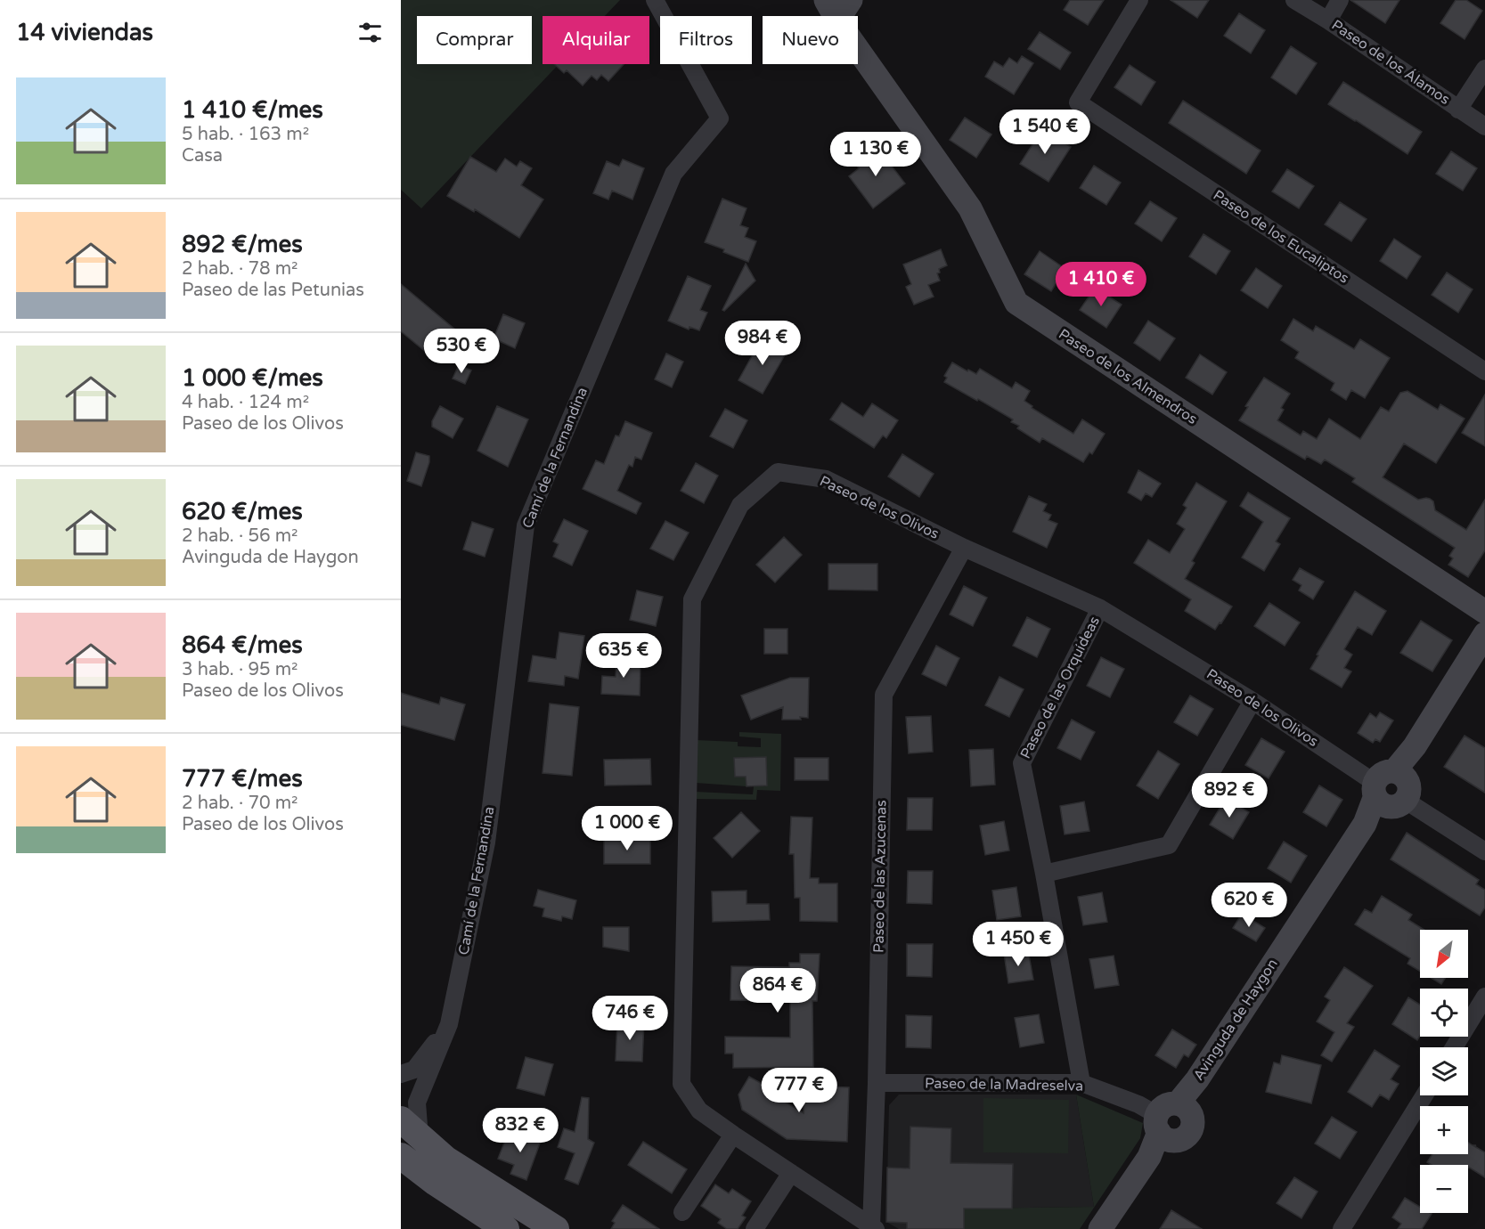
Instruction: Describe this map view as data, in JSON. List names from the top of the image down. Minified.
{"streets":{"street":["Paseo de los Álamos","Paseo de los Eucaliptos","Paseo de los Almendros","Camí de la Fernandina","Paseo de los Olivos","Paseo de las Orquídeas","Paseo de las Azucenas","Avinguda de Haygon","Paseo de la Madreselva"]},"crossings":[["Paseo de los Olivos","Paseo de las Orquídeas"],["Paseo de los Olivos","Paseo de las Azucenas"],["Paseo de los Olivos","Avinguda de Haygon"],["Paseo de las Orquídeas","Paseo de la Madreselva"],["Paseo de las Azucenas","Paseo de la Madreselva"],["Avinguda de Haygon","Paseo de la Madreselva"]],"north":"bottom left","page":{"heading":"14 viviendas","chip":["Comprar","Alquilar","Filtros","Nuevo"],"list":[{"name":"1 410 €/mes","note":"5 hab. · 163 m² · Casa"},{"name":"892 €/mes","note":"2 hab. · 78 m² · Paseo de las Petunias"},{"name":"1 000 €/mes","note":"4 hab. · 124 m² · Paseo de los Olivos"},{"name":"620 €/mes","note":"2 hab. · 56 m² · Avinguda de Haygon"},{"name":"864 €/mes","note":"3 hab. · 95 m² · Paseo de los Olivos"},{"name":"777 €/mes","note":"2 hab. · 70 m² · Paseo de los Olivos"}],"price":["1 540 €","1 130 €","1 410 €","984 €","530 €","635 €","892 €","1 000 €","620 €","1 450 €","864 €","746 €","777 €","832 €"],"map_buttons":["+","−"]}}
